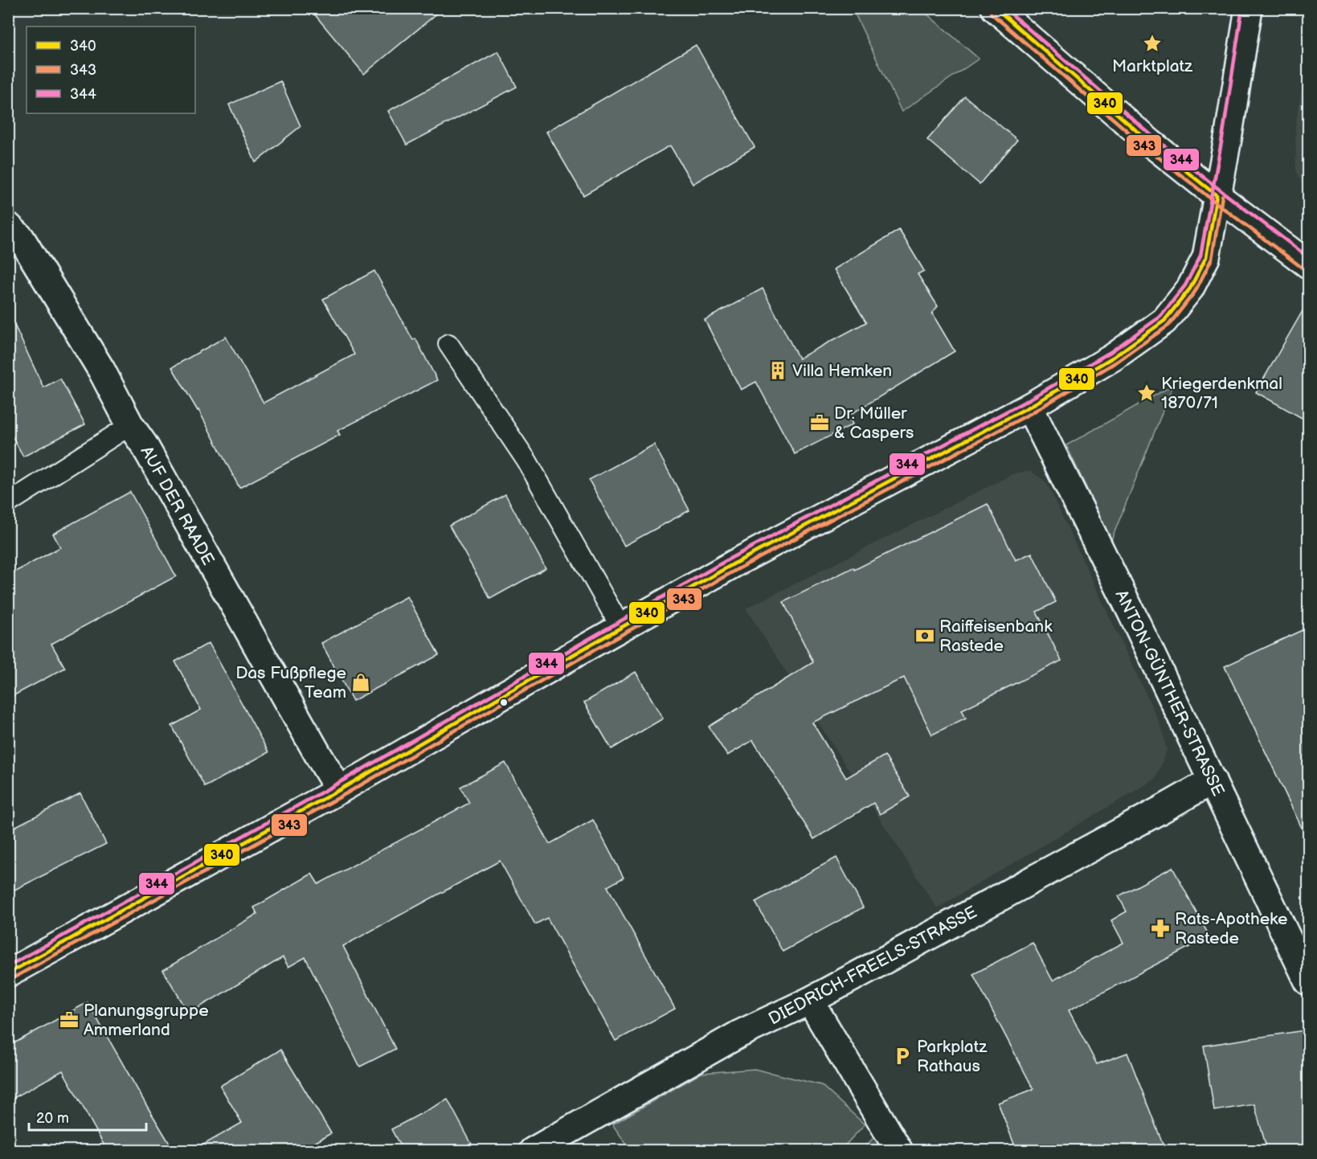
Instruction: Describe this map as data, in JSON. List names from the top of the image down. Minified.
{"streets":{"street":["AUF DER RAADE","ANTON-GÜNTHER-STRASSE","DIEDRICH-FREELS-STRASSE"]},"crossings":[["ANTON-GÜNTHER-STRASSE","DIEDRICH-FREELS-STRASSE"]],"places":{"place":["Marktplatz","Kriegerdenkmal 1870/71"],"building":["Villa Hemken"],"office":["Dr. Müller & Caspers","Planungsgruppe Ammerland"],"bank":["Raiffeisenbank Rastede"],"shop":["Das Fußpflege Team"],"pharmacy":["Rats-Apotheke Rastede"],"parking":["Parkplatz Rathaus"]},"lines":["transit line 340","transit line 344","transit line 343"],"legend":["340","343","344"],"scale_bar":"20 m"}
